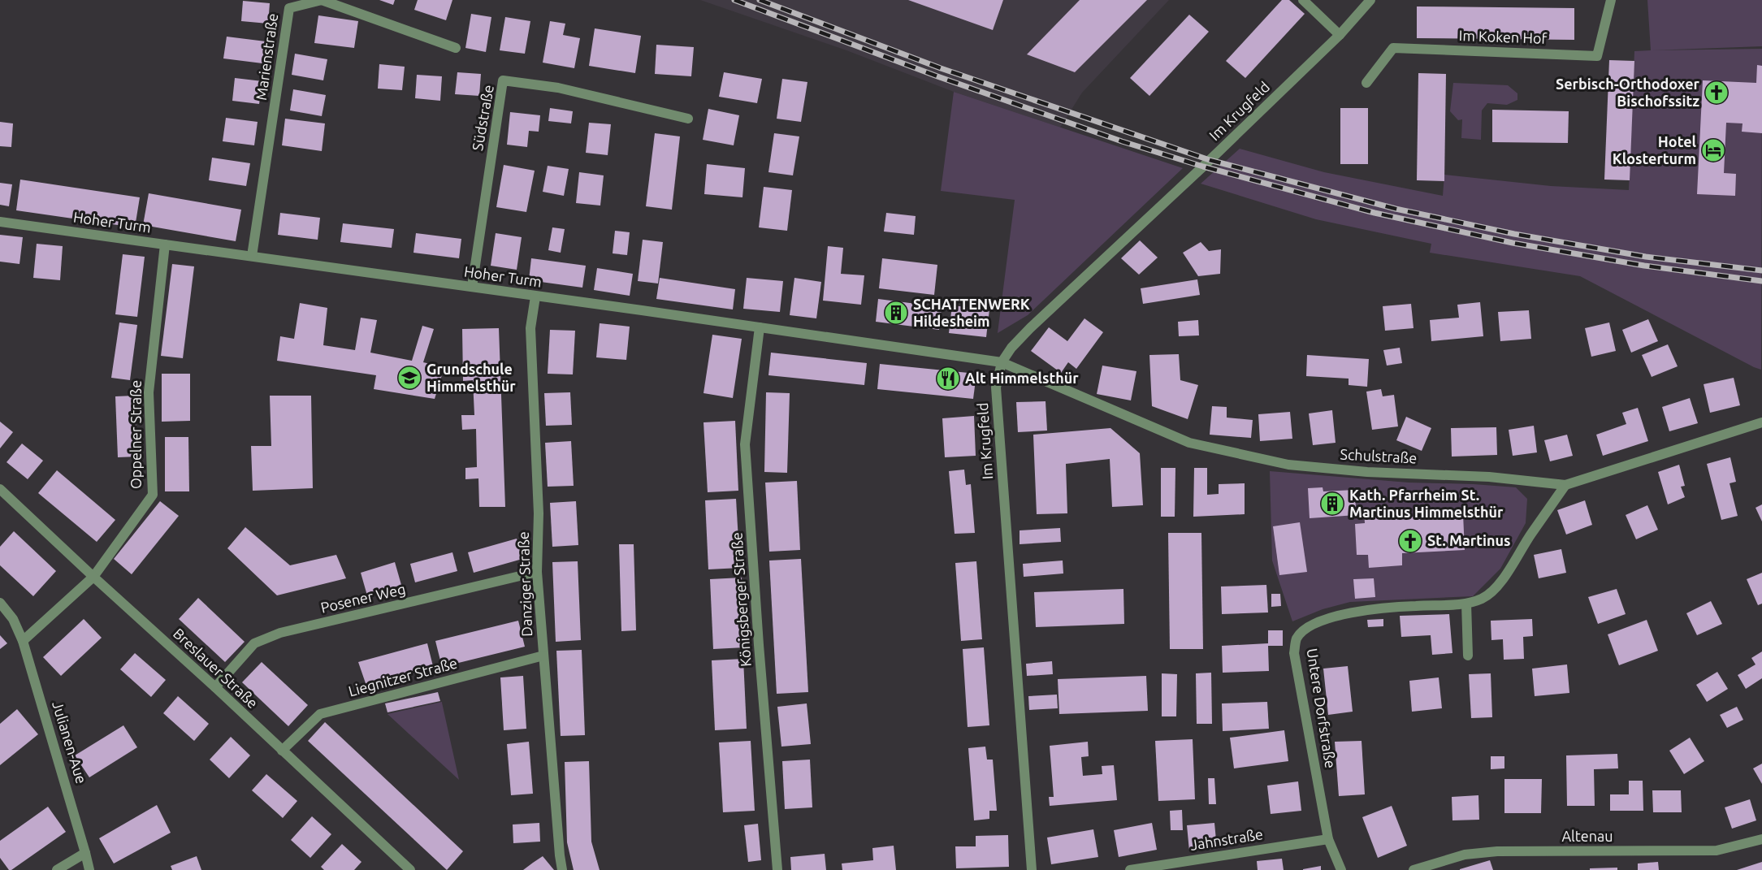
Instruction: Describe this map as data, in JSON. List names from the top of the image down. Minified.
{"streets":{"street":["Im Koken Hof","Marienstraße","Im Krugfeld","Südstraße","Hoher Turm","Oppelner Straße","Schulstraße","Danziger Straße","Posener Weg","Königsberger Straße","Breslauer Straße","Liegnitzer Straße","Untere Dorfstraße","Julianen-Aue","Altenau","Jahnstraße"]},"crossings":[["Marienstraße","Hoher Turm"],["Im Krugfeld","Hoher Turm"],["Im Krugfeld","Schulstraße"],["Südstraße","Hoher Turm"],["Hoher Turm","Oppelner Straße"],["Hoher Turm","Schulstraße"],["Hoher Turm","Danziger Straße"],["Hoher Turm","Königsberger Straße"],["Oppelner Straße","Breslauer Straße"],["Schulstraße","Untere Dorfstraße"],["Danziger Straße","Posener Weg"],["Danziger Straße","Liegnitzer Straße"],["Posener Weg","Breslauer Straße"],["Breslauer Straße","Liegnitzer Straße"],["Untere Dorfstraße","Jahnstraße"]],"places":{"church":["Serbisch-Orthodoxer Bischofssitz","St. Martinus"],"hotel":["Hotel Klosterturm"],"building":["SCHATTENWERK Hildesheim","Kath. Pfarrheim St. Martinus Himmelsthür"],"school or university":["Grundschule Himmelsthür"],"restaurant":["Alt Himmelsthür"]}}
